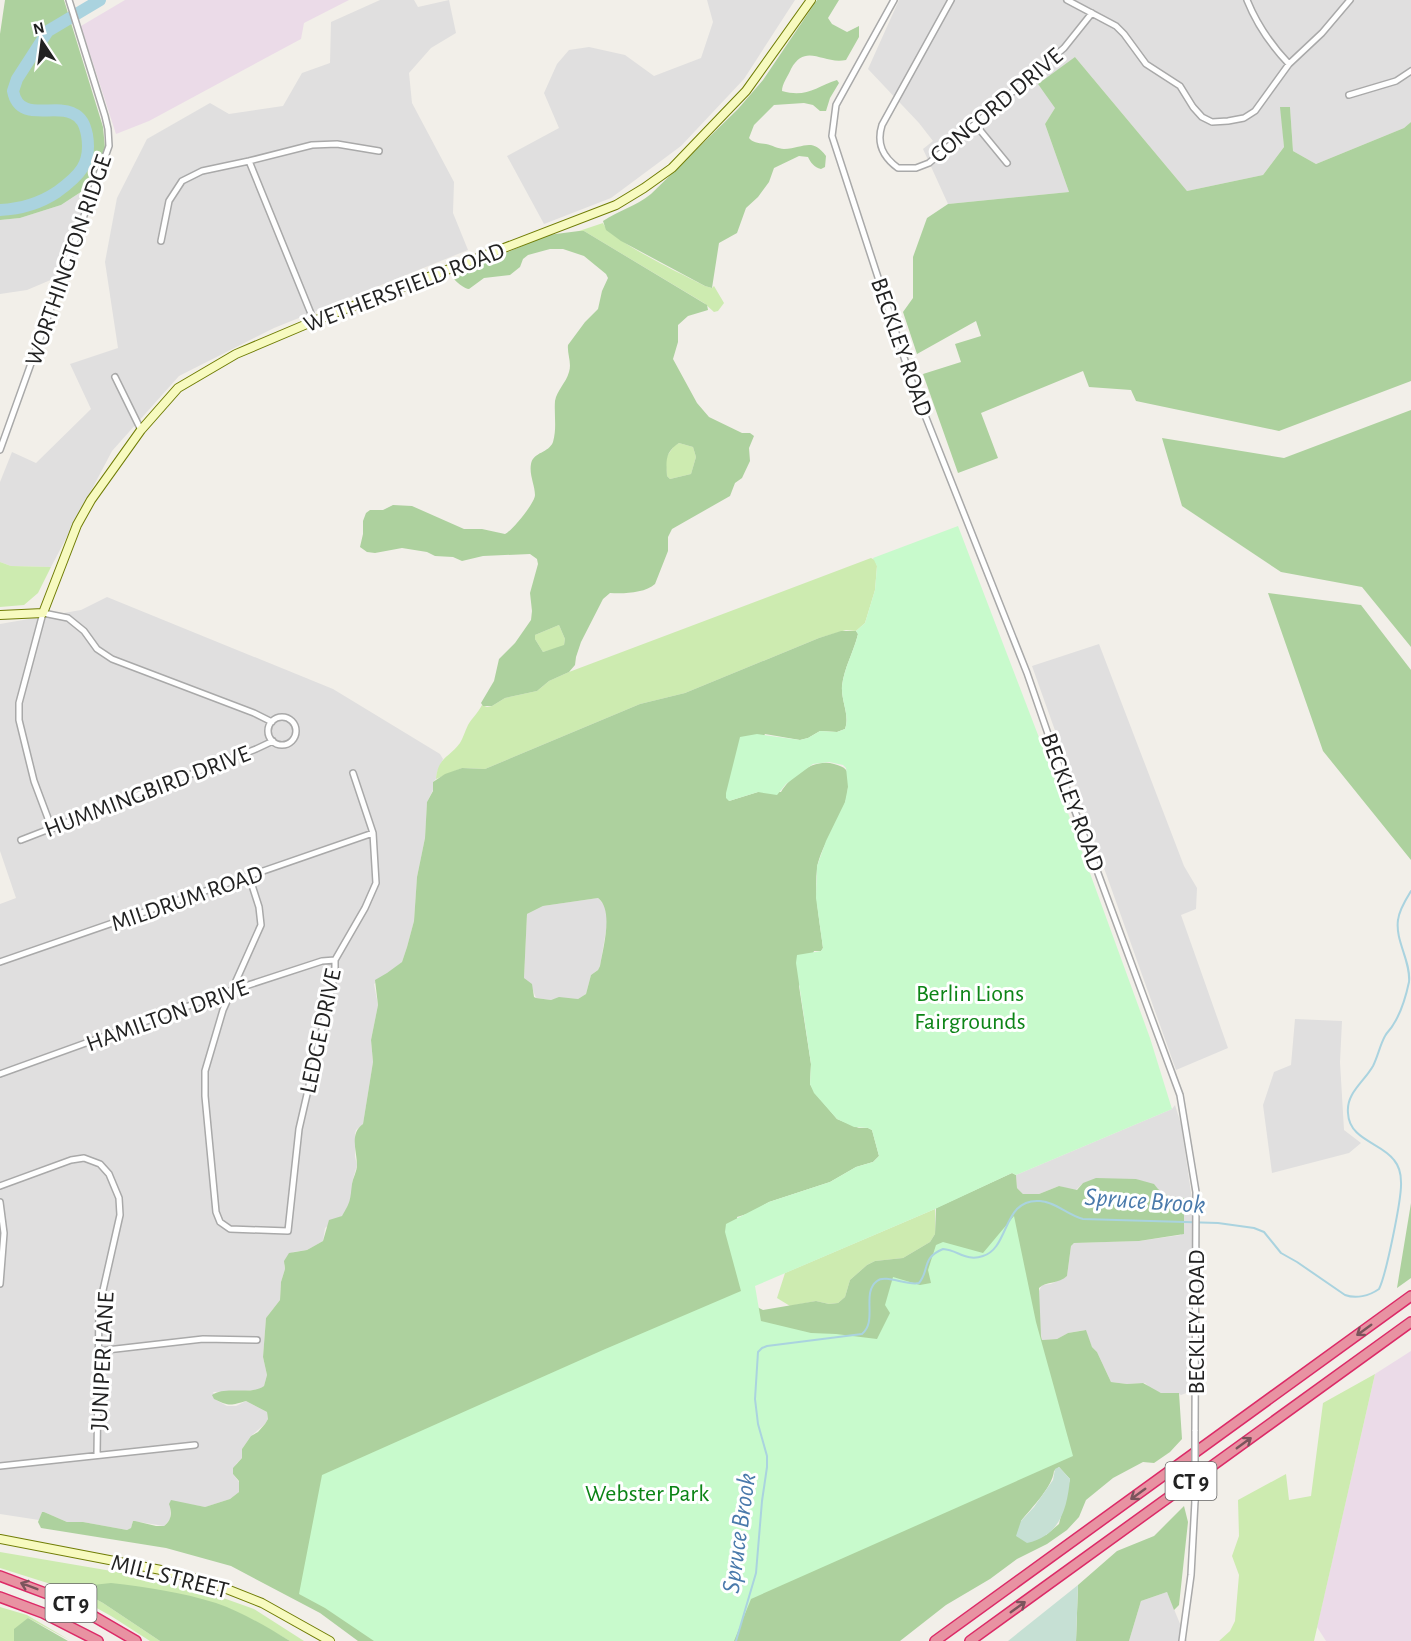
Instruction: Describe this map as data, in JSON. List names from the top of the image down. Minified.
{"streets":{"highway":["CT 9"],"street":["CONCORD DRIVE","WORTHINGTON RIDGE","WETHERSFIELD ROAD","BECKLEY ROAD","HUMMINGBIRD DRIVE","MILDRUM ROAD","HAMILTON DRIVE","LEDGE DRIVE","JUNIPER LANE","MILL STREET"]},"crossings":[["WETHERSFIELD ROAD","HUMMINGBIRD DRIVE"],["MILDRUM ROAD","LEDGE DRIVE"],["HAMILTON DRIVE","LEDGE DRIVE"]],"water":["Spruce Brook"],"parks":["Berlin Lions Fairgrounds","Webster Park"],"north":"top"}
